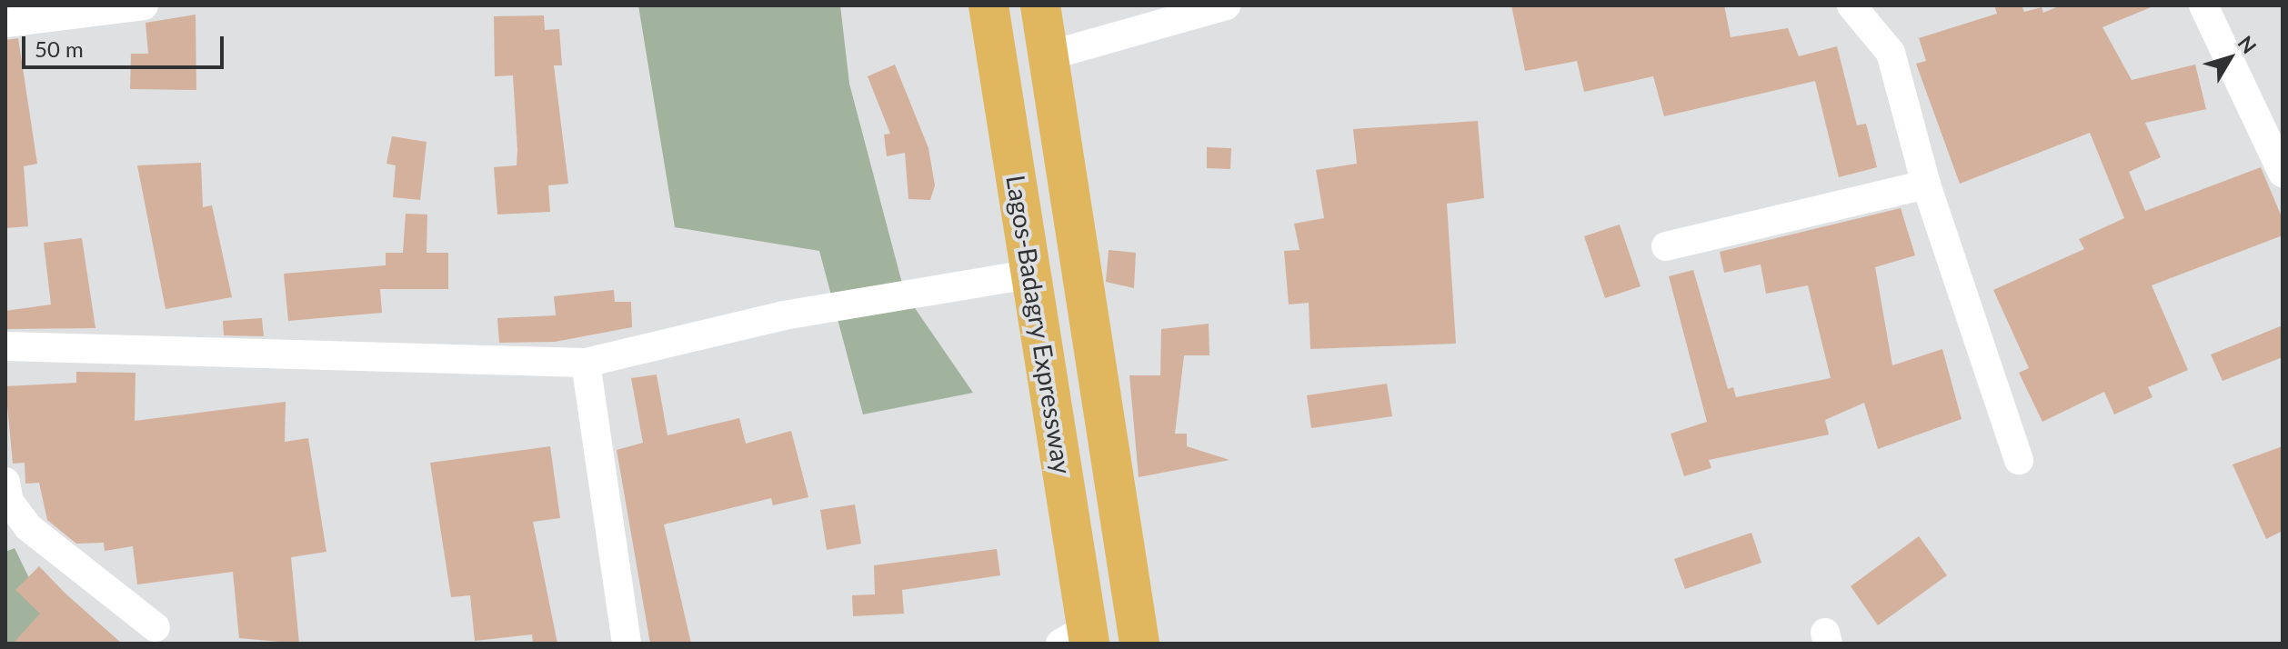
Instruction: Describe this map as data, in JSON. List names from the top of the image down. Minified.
{"streets":{"highway":["Lagos-Badagry Expressway"]},"scale_bar":"50 m","north":"top right"}
